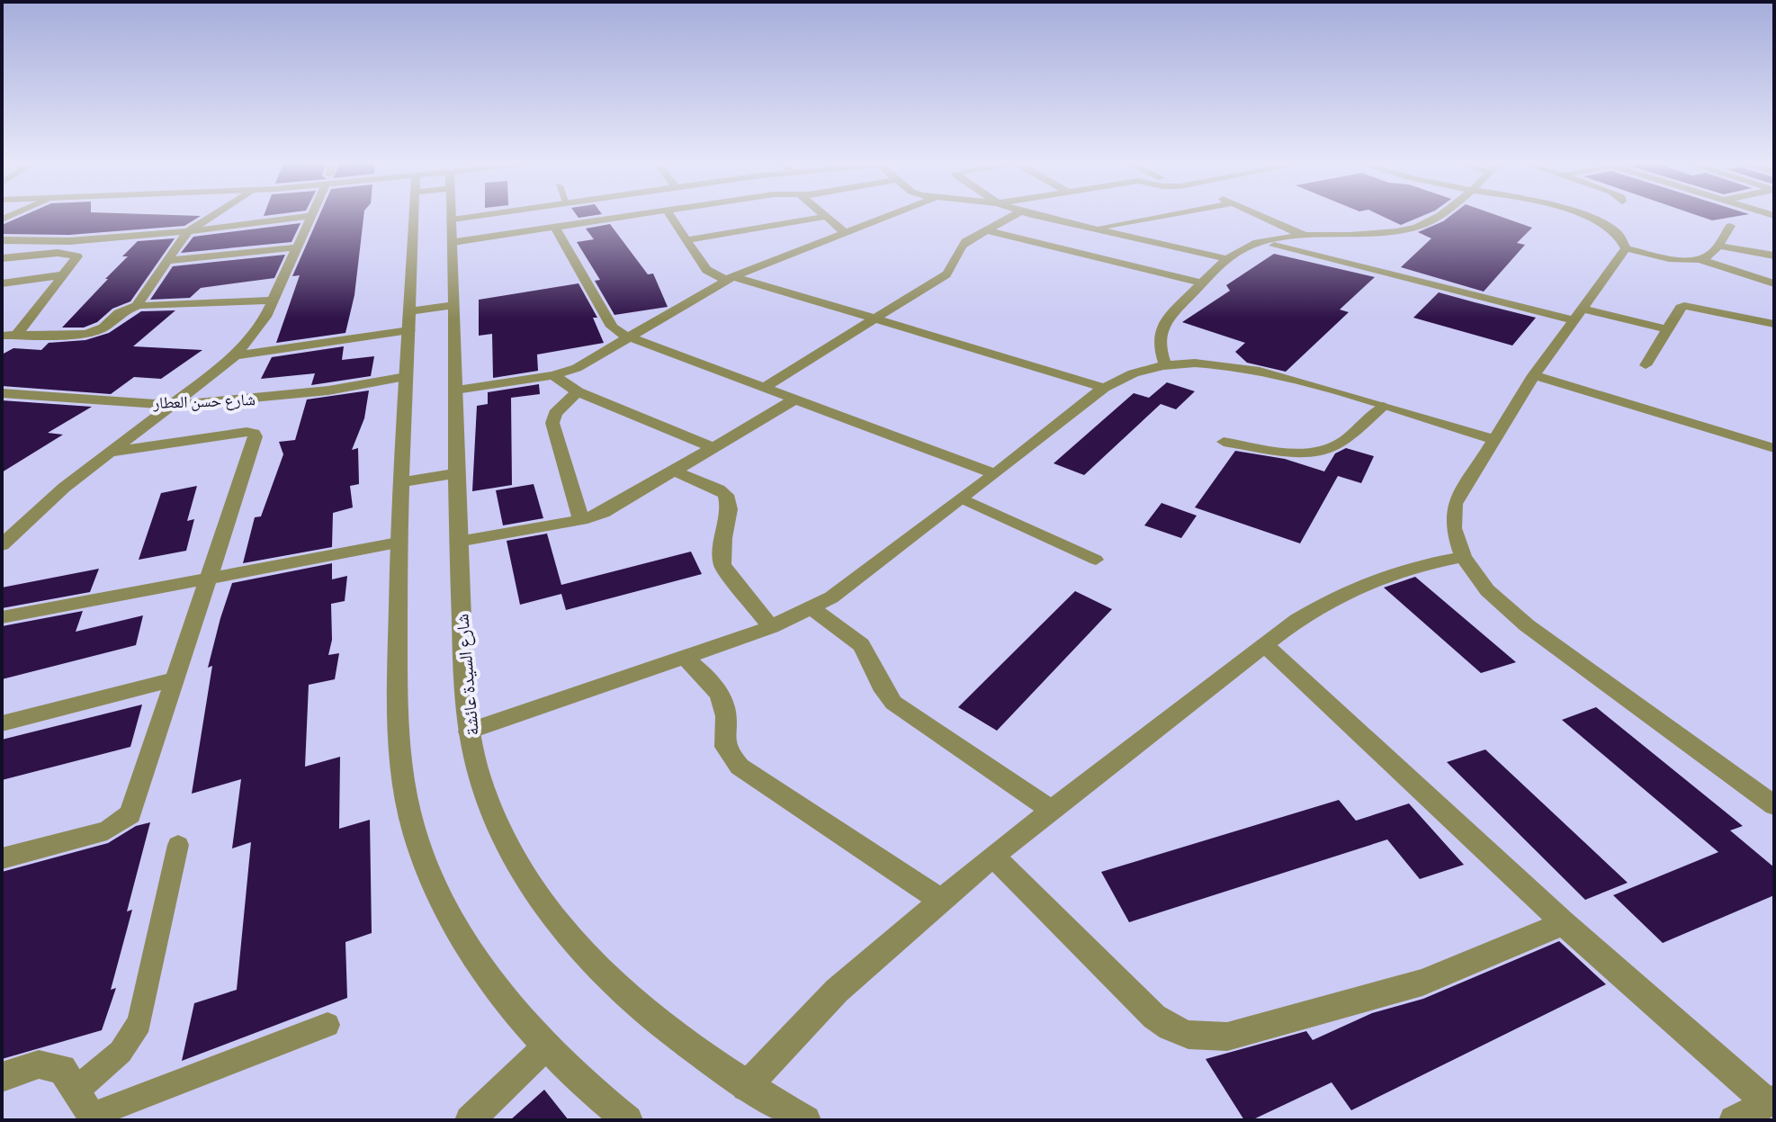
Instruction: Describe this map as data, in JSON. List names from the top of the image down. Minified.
{"streets":{"street":["شارع حسن العطار","شارع السيدة عائشة"]}}
